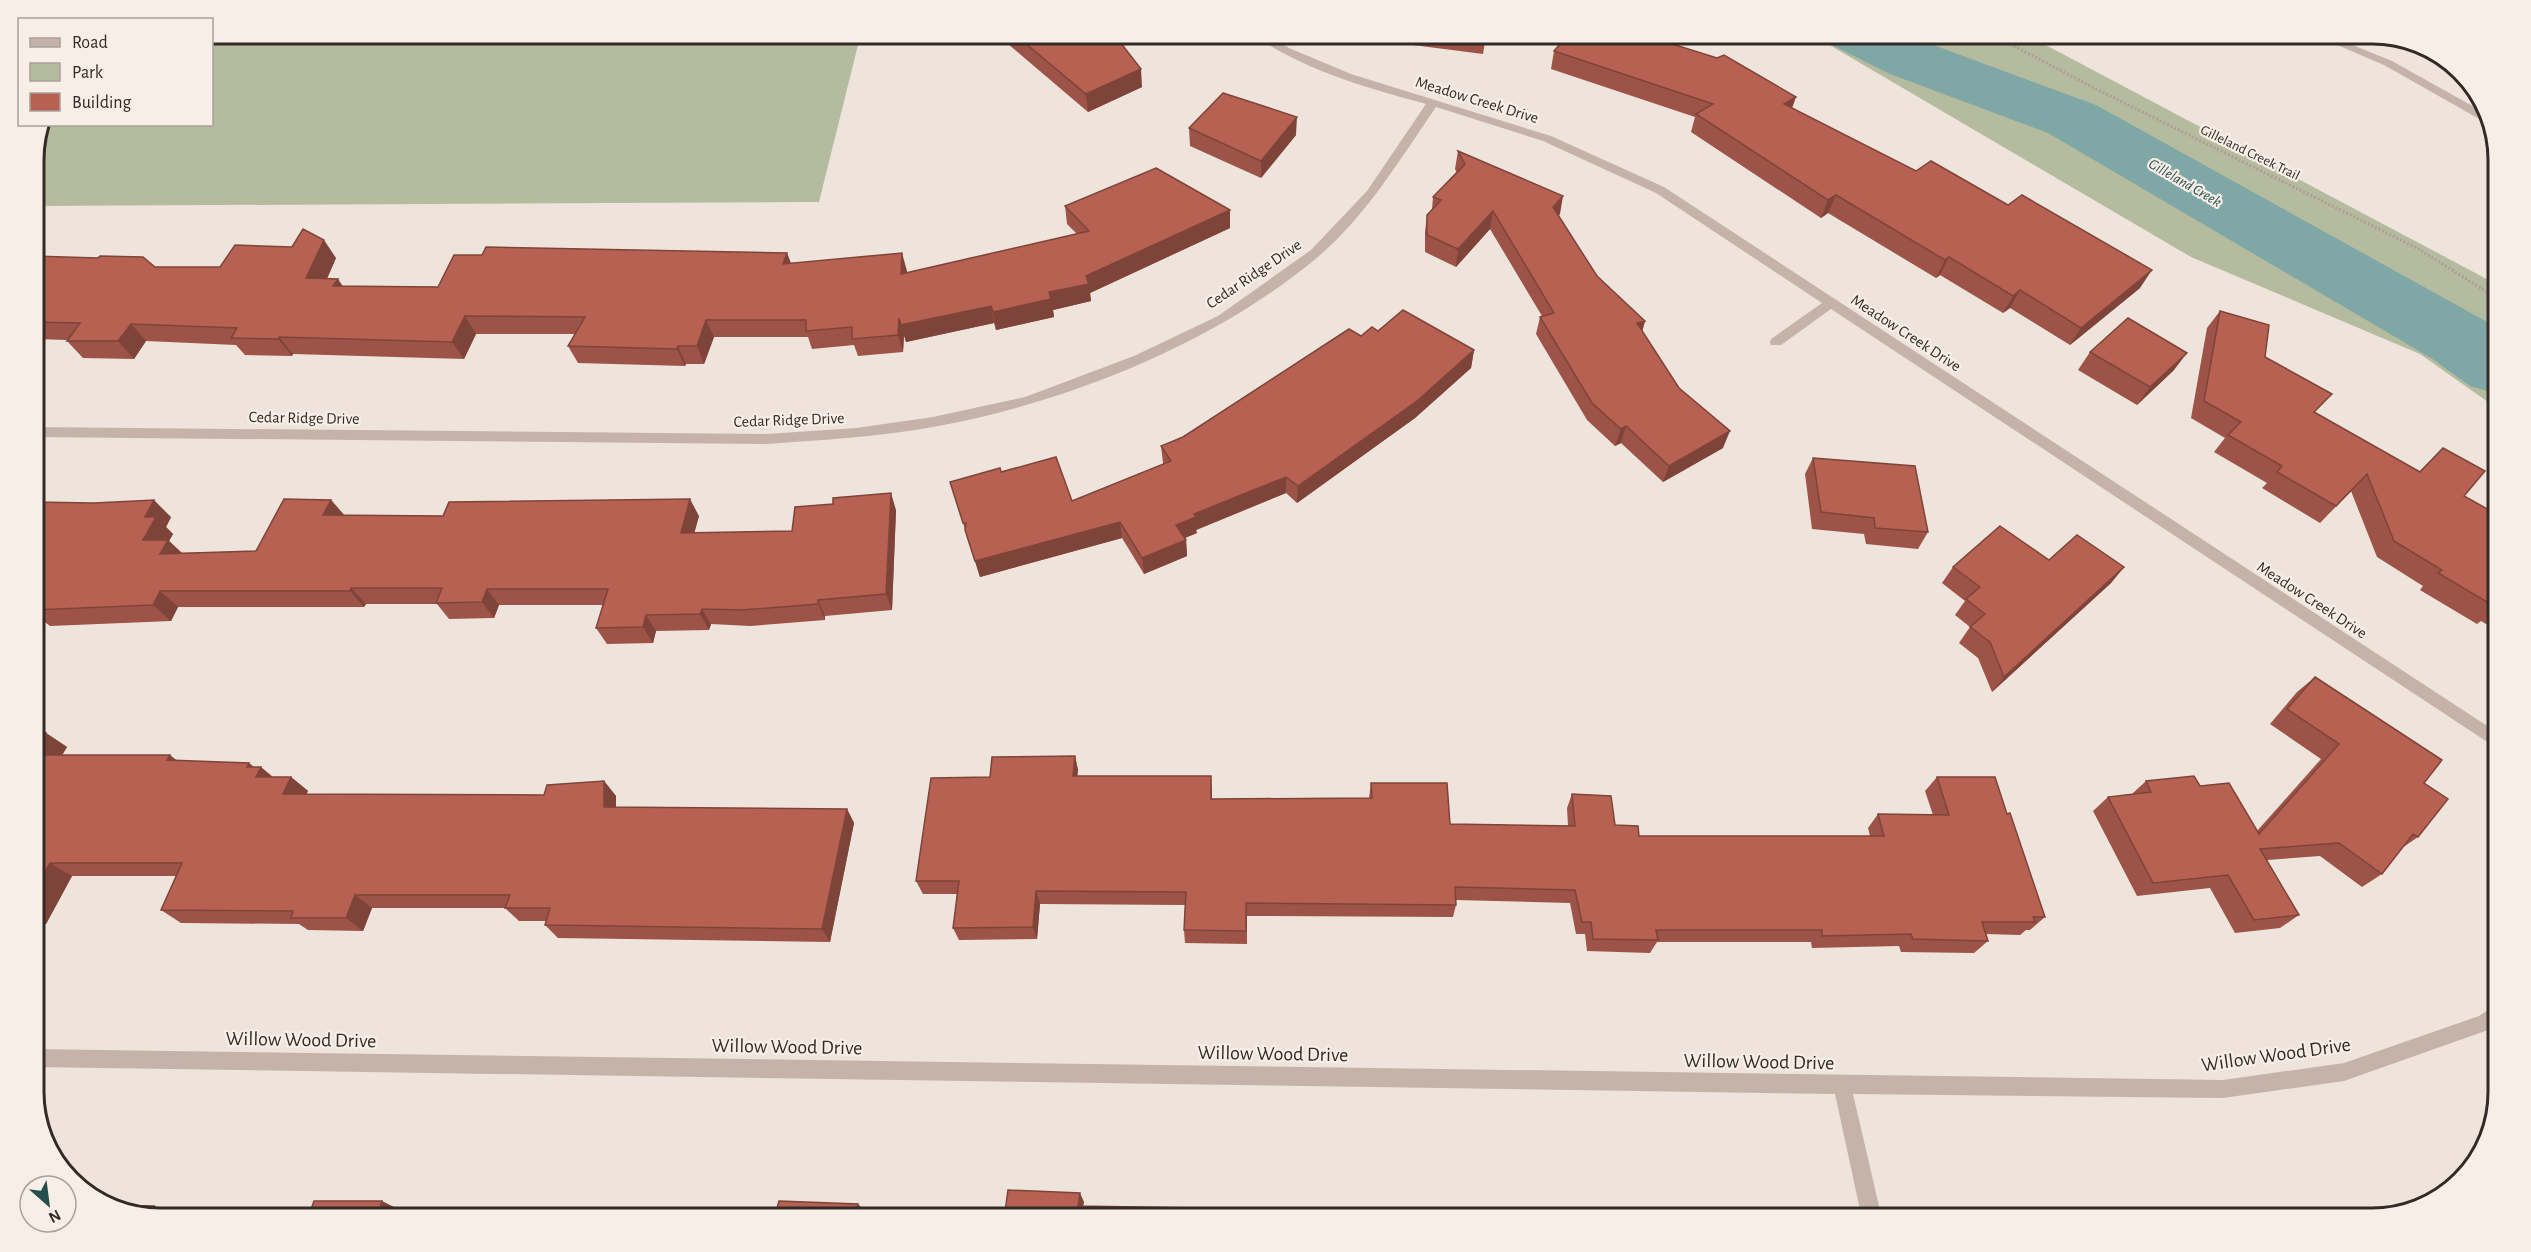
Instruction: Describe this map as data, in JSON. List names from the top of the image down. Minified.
{"streets":{"street":["Meadow Creek Drive","Cedar Ridge Drive","Willow Wood Drive"],"path":["Gilleland Creek Trail"]},"crossings":[["Meadow Creek Drive","Cedar Ridge Drive"]],"water":["Gilleland Creek"],"legend":["Road","Park","Building"],"north":"bottom right"}
